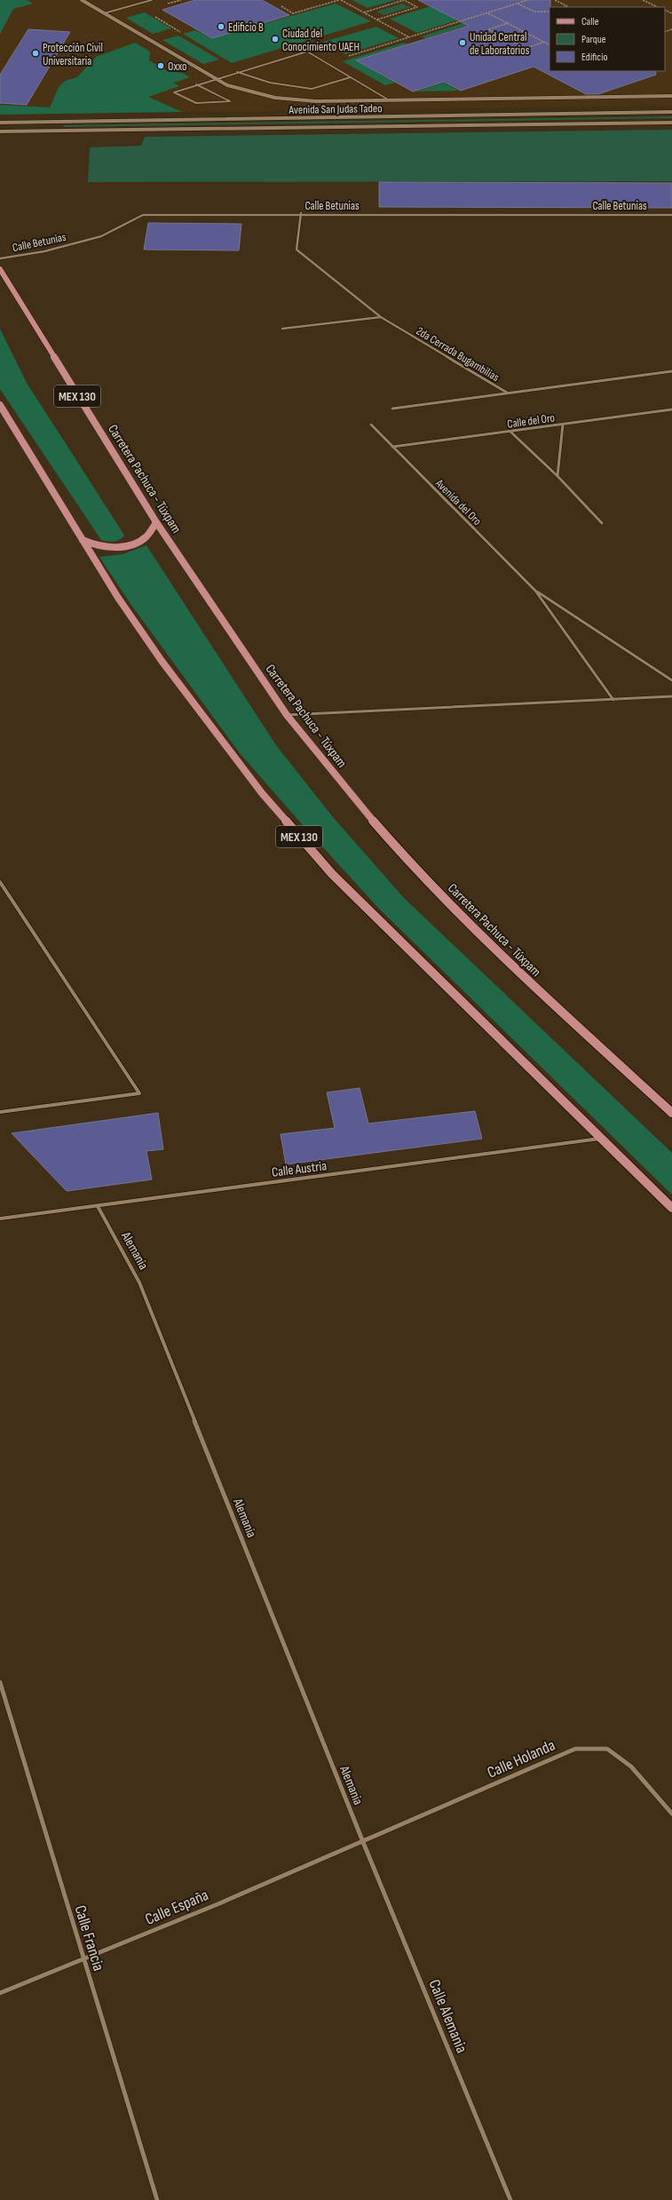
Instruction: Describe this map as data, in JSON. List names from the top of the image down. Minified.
{"streets":{"main road":["MEX 130","Carretera Pachuca - Túxpam"],"street":["Avenida San Judas Tadeo","Calle Betunias","2da Cerrada Bugambilias","Calle del Oro","Avenida del Oro","Calle Austria","Alemania","Calle Holanda","Calle España","Calle Francia","Calle Alemania"]},"crossings":[["Calle Betunias","2da Cerrada Bugambilias"],["MEX 130","Calle Austria"],["Calle del Oro","Avenida del Oro"],["Calle Austria","Alemania"],["Alemania","Calle Holanda"],["Alemania","Calle España"],["Alemania","Calle Alemania"],["Calle Holanda","Calle España"],["Calle Holanda","Calle Alemania"],["Calle España","Calle Francia"],["Calle España","Calle Alemania"]],"places":["Edificio B","Ciudad del Conocimiento UAEH","Unidad Central de Laboratorios","Protección Civil Universitaria","Oxxo"],"legend":["Calle","Parque","Edificio"]}
